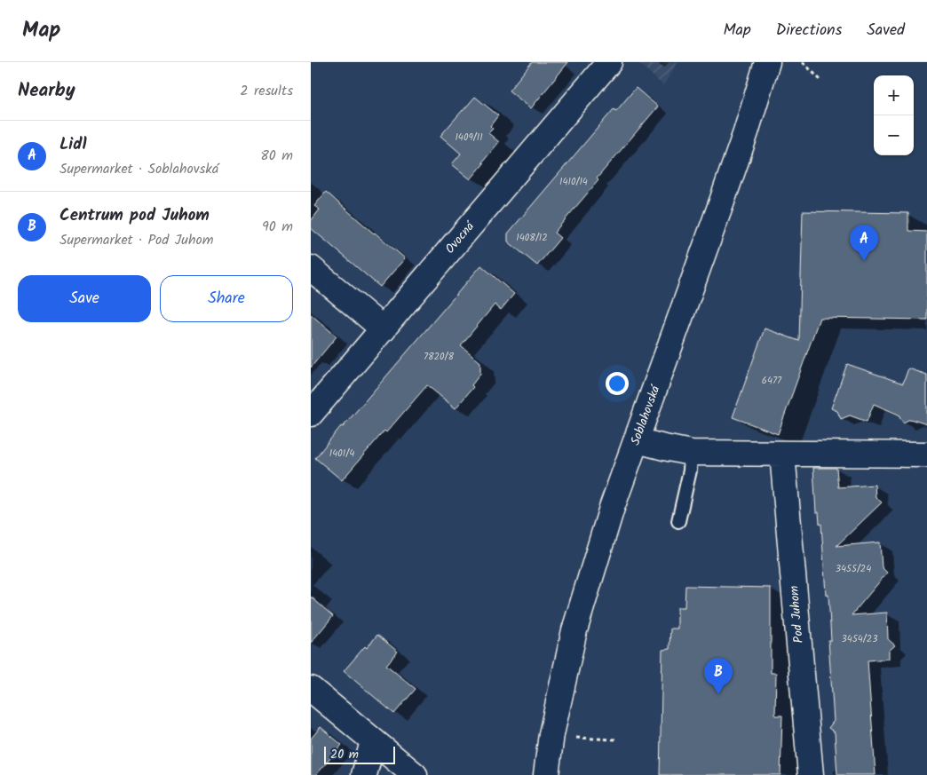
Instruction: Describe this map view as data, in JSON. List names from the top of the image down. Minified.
{"streets":{"street":["Ovocná","Soblahovská","Pod Juhom"]},"house_numbers":["1409/11","1410/14","1408/12","7820/8","6477","1401/4","3455/24","3454/23"],"scale_bar":"20 m","page":{"header":"Map","nav":["Map","Directions","Saved"],"heading":["Nearby","2 results"],"map_buttons":["+","−"],"list":[{"mark":"A","name":"Lidl","note":"Supermarket · Soblahovská","value":"80 m"},{"mark":"B","name":"Centrum pod Juhom","note":"Supermarket · Pod Juhom","value":"90 m"}],"pins":["A","B"],"buttons":["Save","Share"],"scale":"20 m"}}
